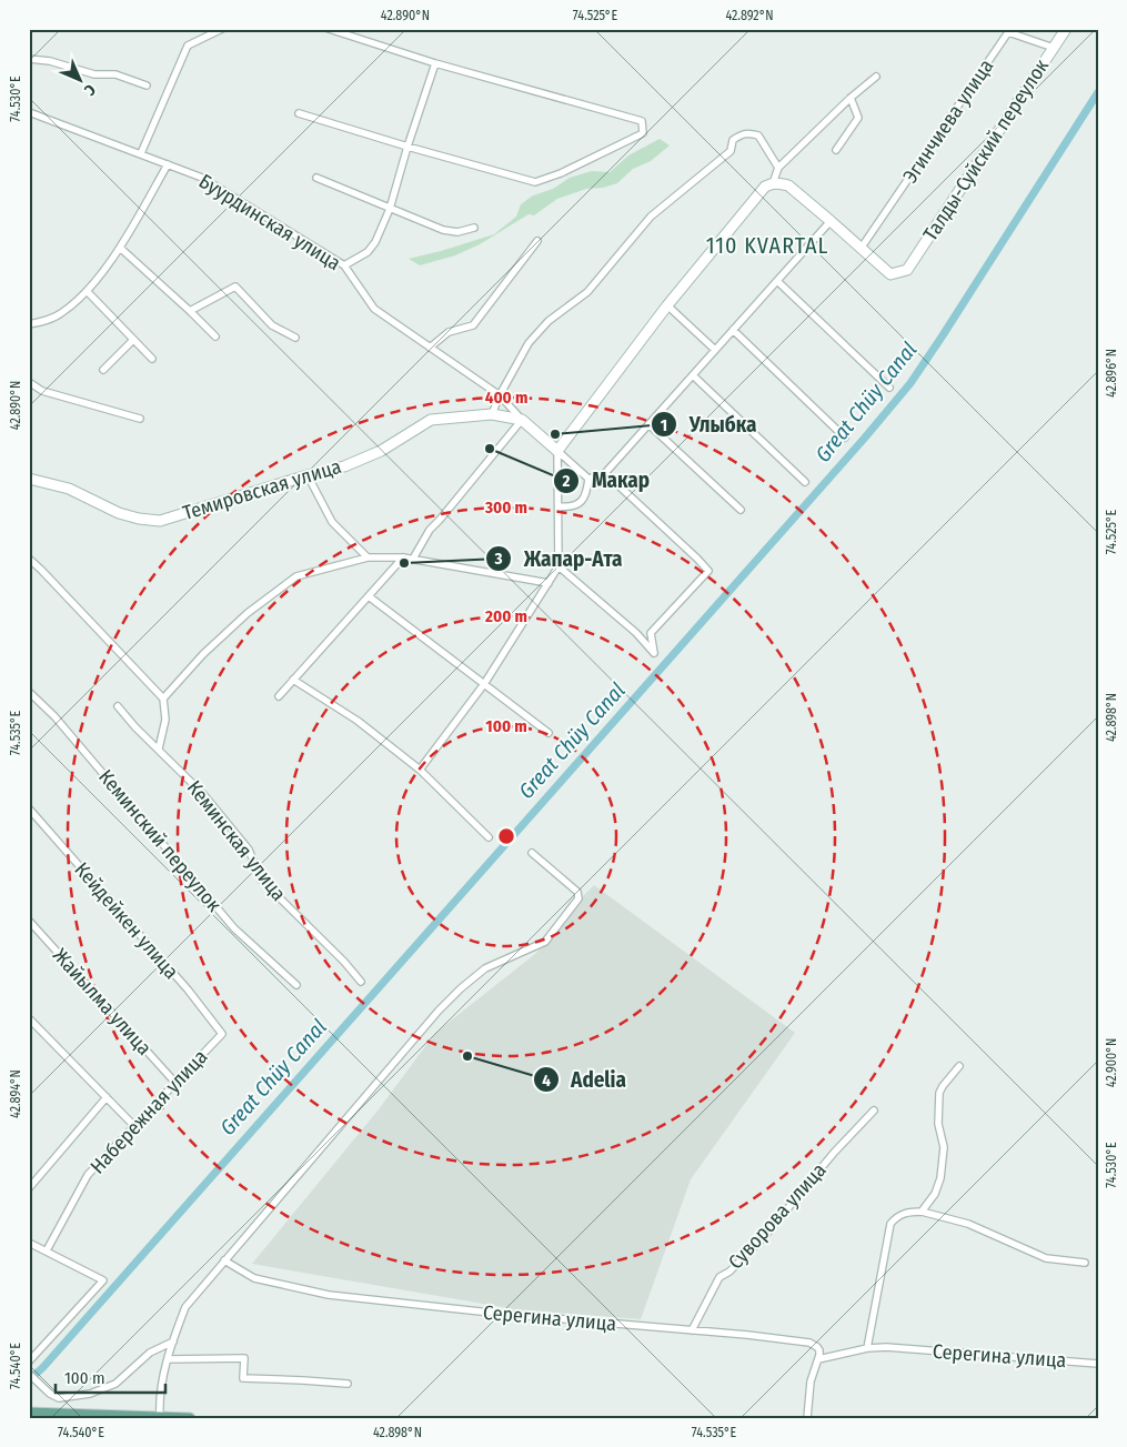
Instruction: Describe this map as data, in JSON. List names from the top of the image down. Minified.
{"streets":{"street":["Эгинчиева улица","Талды-Суйский переулок","Буурдинская улица","Темировская улица","Кеминский переулок","Кеминская улица","Кейдейкен улица","Жайылма улица","Набережная улица","Суворова улица","Серегина улица"]},"crossings":[["Эгинчиева улица","Талды-Суйский переулок"],["Буурдинская улица","Темировская улица"],["Кейдейкен улица","Набережная улица"],["Жайылма улица","Набережная улица"],["Суворова улица","Серегина улица"]],"districts":["110 KVARTAL"],"water":["Great Chüy Canal"],"places":["Улыбка","Макар","Жапар-Ата","Adelia"],"scale_bar":"100 m","north":"bottom right","coordinates":["42.890°N","74.525°E","42.892°N","74.530°E","42.896°N","42.898°N","74.535°E","42.900°N","42.894°N","74.540°E"],"rings":["400 m","300 m","200 m","100 m"]}
